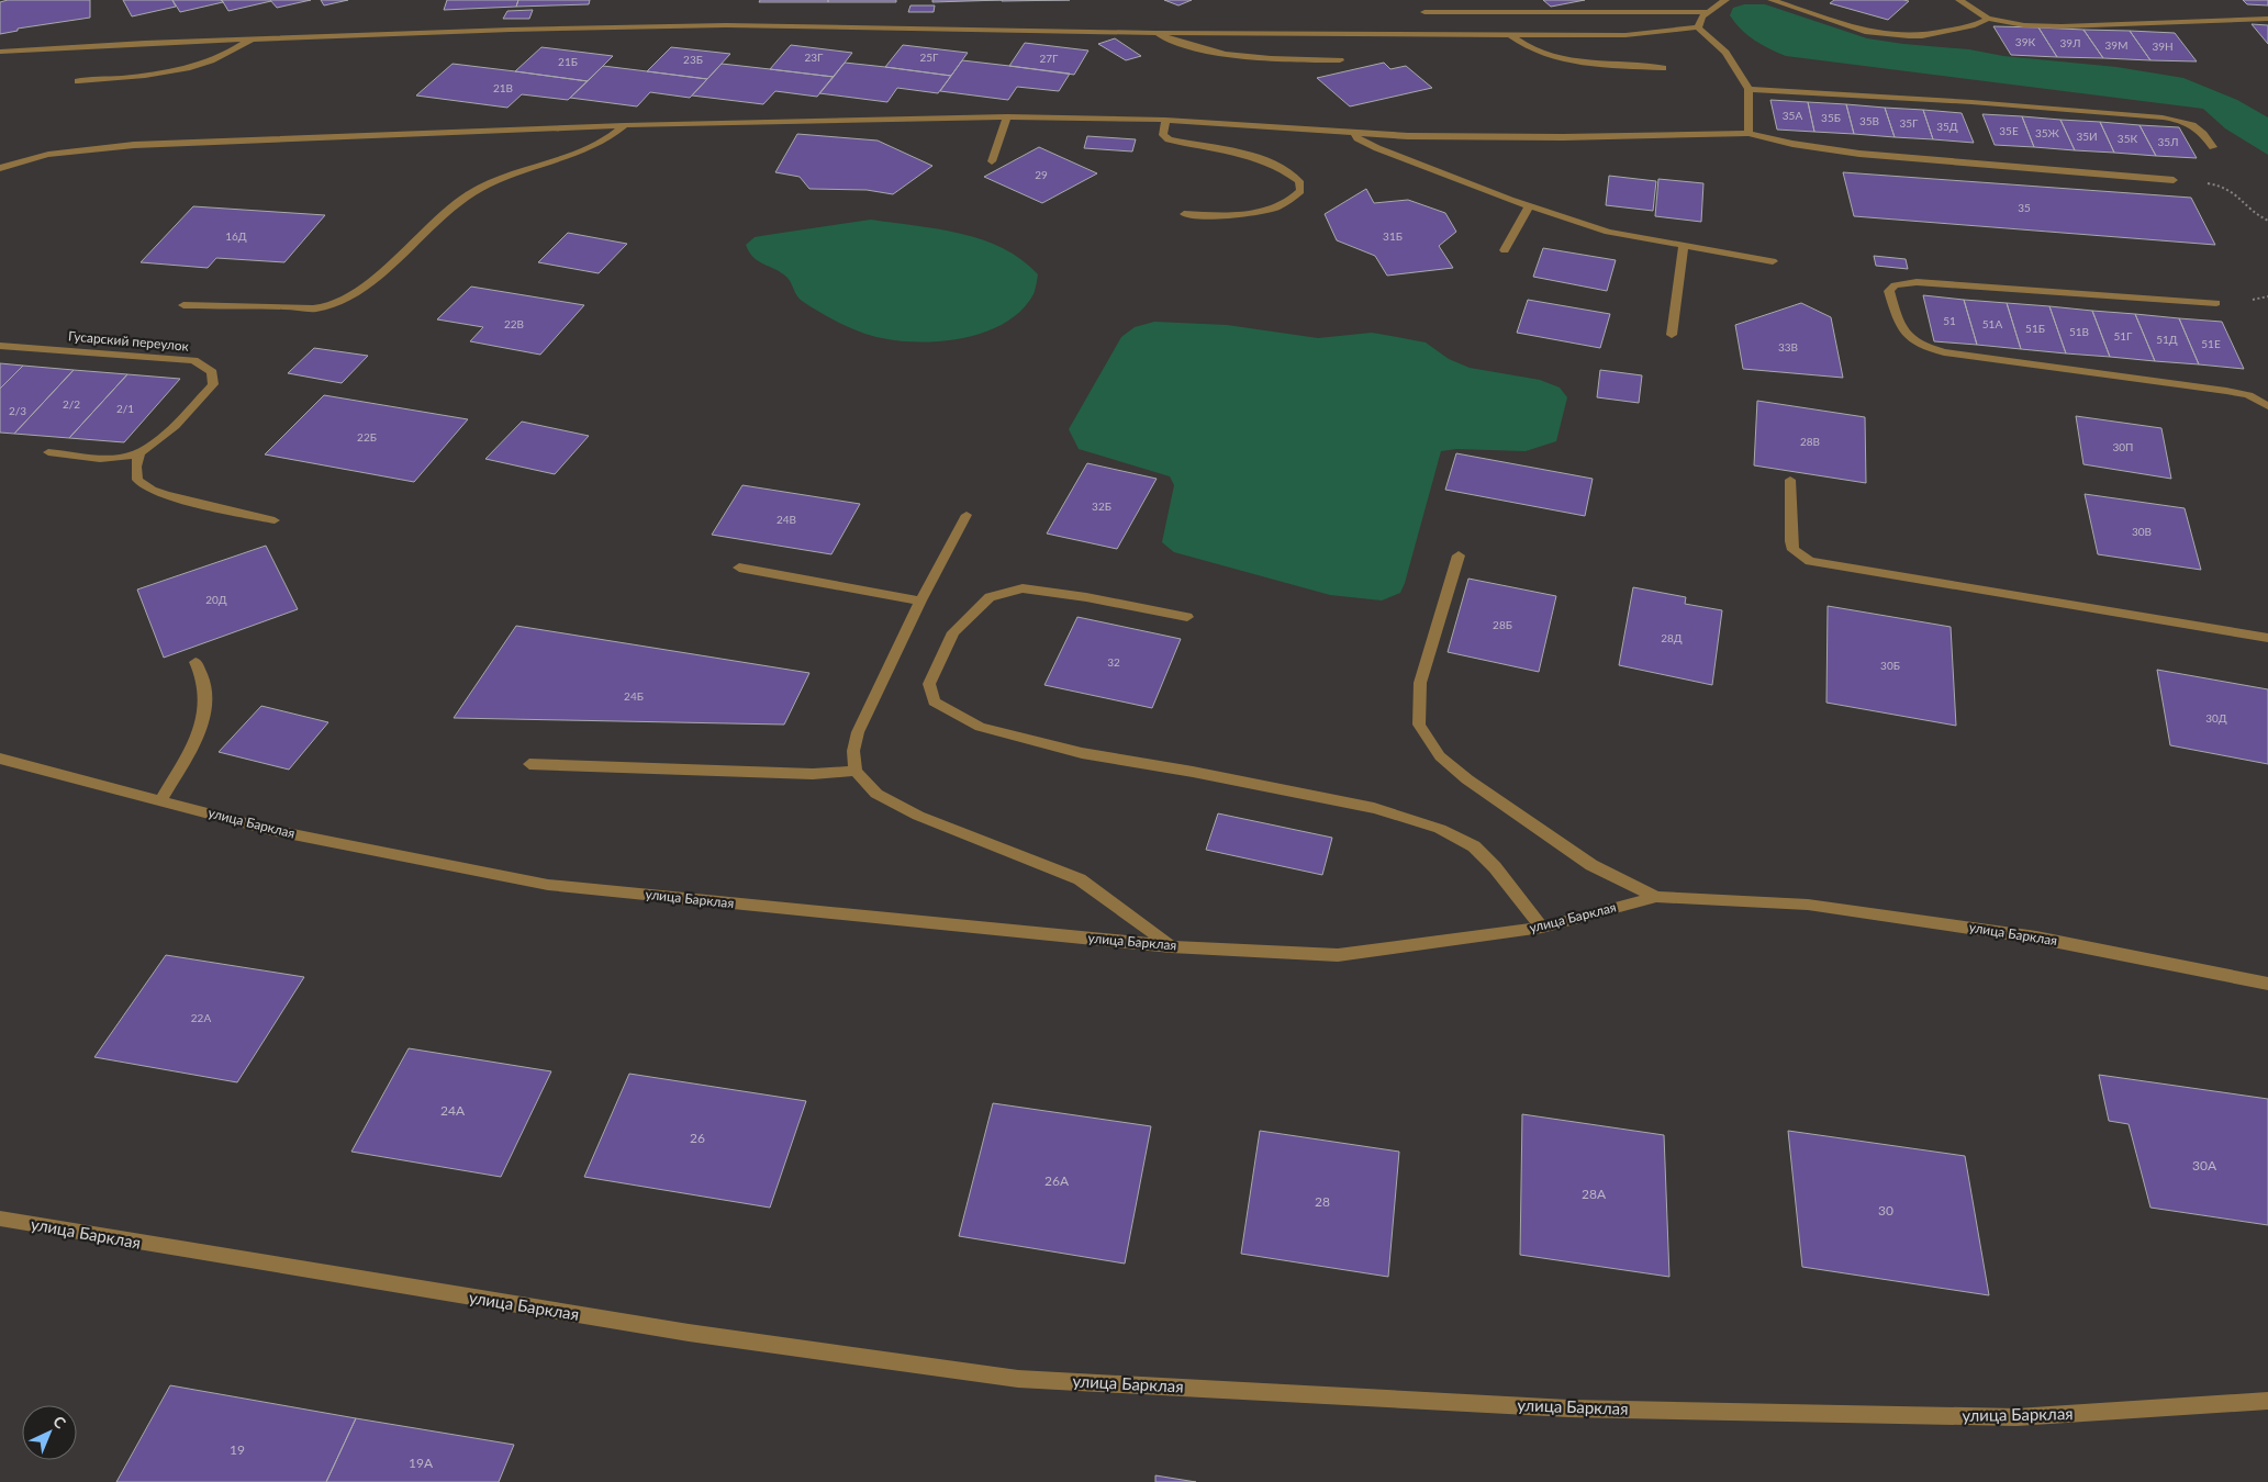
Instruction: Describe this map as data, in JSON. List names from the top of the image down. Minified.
{"streets":{"street":["Гусарский переулок","улица Барклая"]},"house_numbers":["39К","39Л","39М","39Н","23Г","25Г","27Г","23Б","21Б","21В","35А","35Б","35В","35Г","35Д","35Е","35Ж","35И","35К","35Л","29","35","16Д","31Б","51","22В","51А","51Б","51В","51Г","51Д","51Е","33В","2/2","2/1","2/3","22Б","28В","30П","32Б","24В","30В","20Д","28Б","28Д","32","30Б","24Б","30Д","22А","24А","26","30А","26А","28А","28","30","19","19А"],"north":"top right"}
